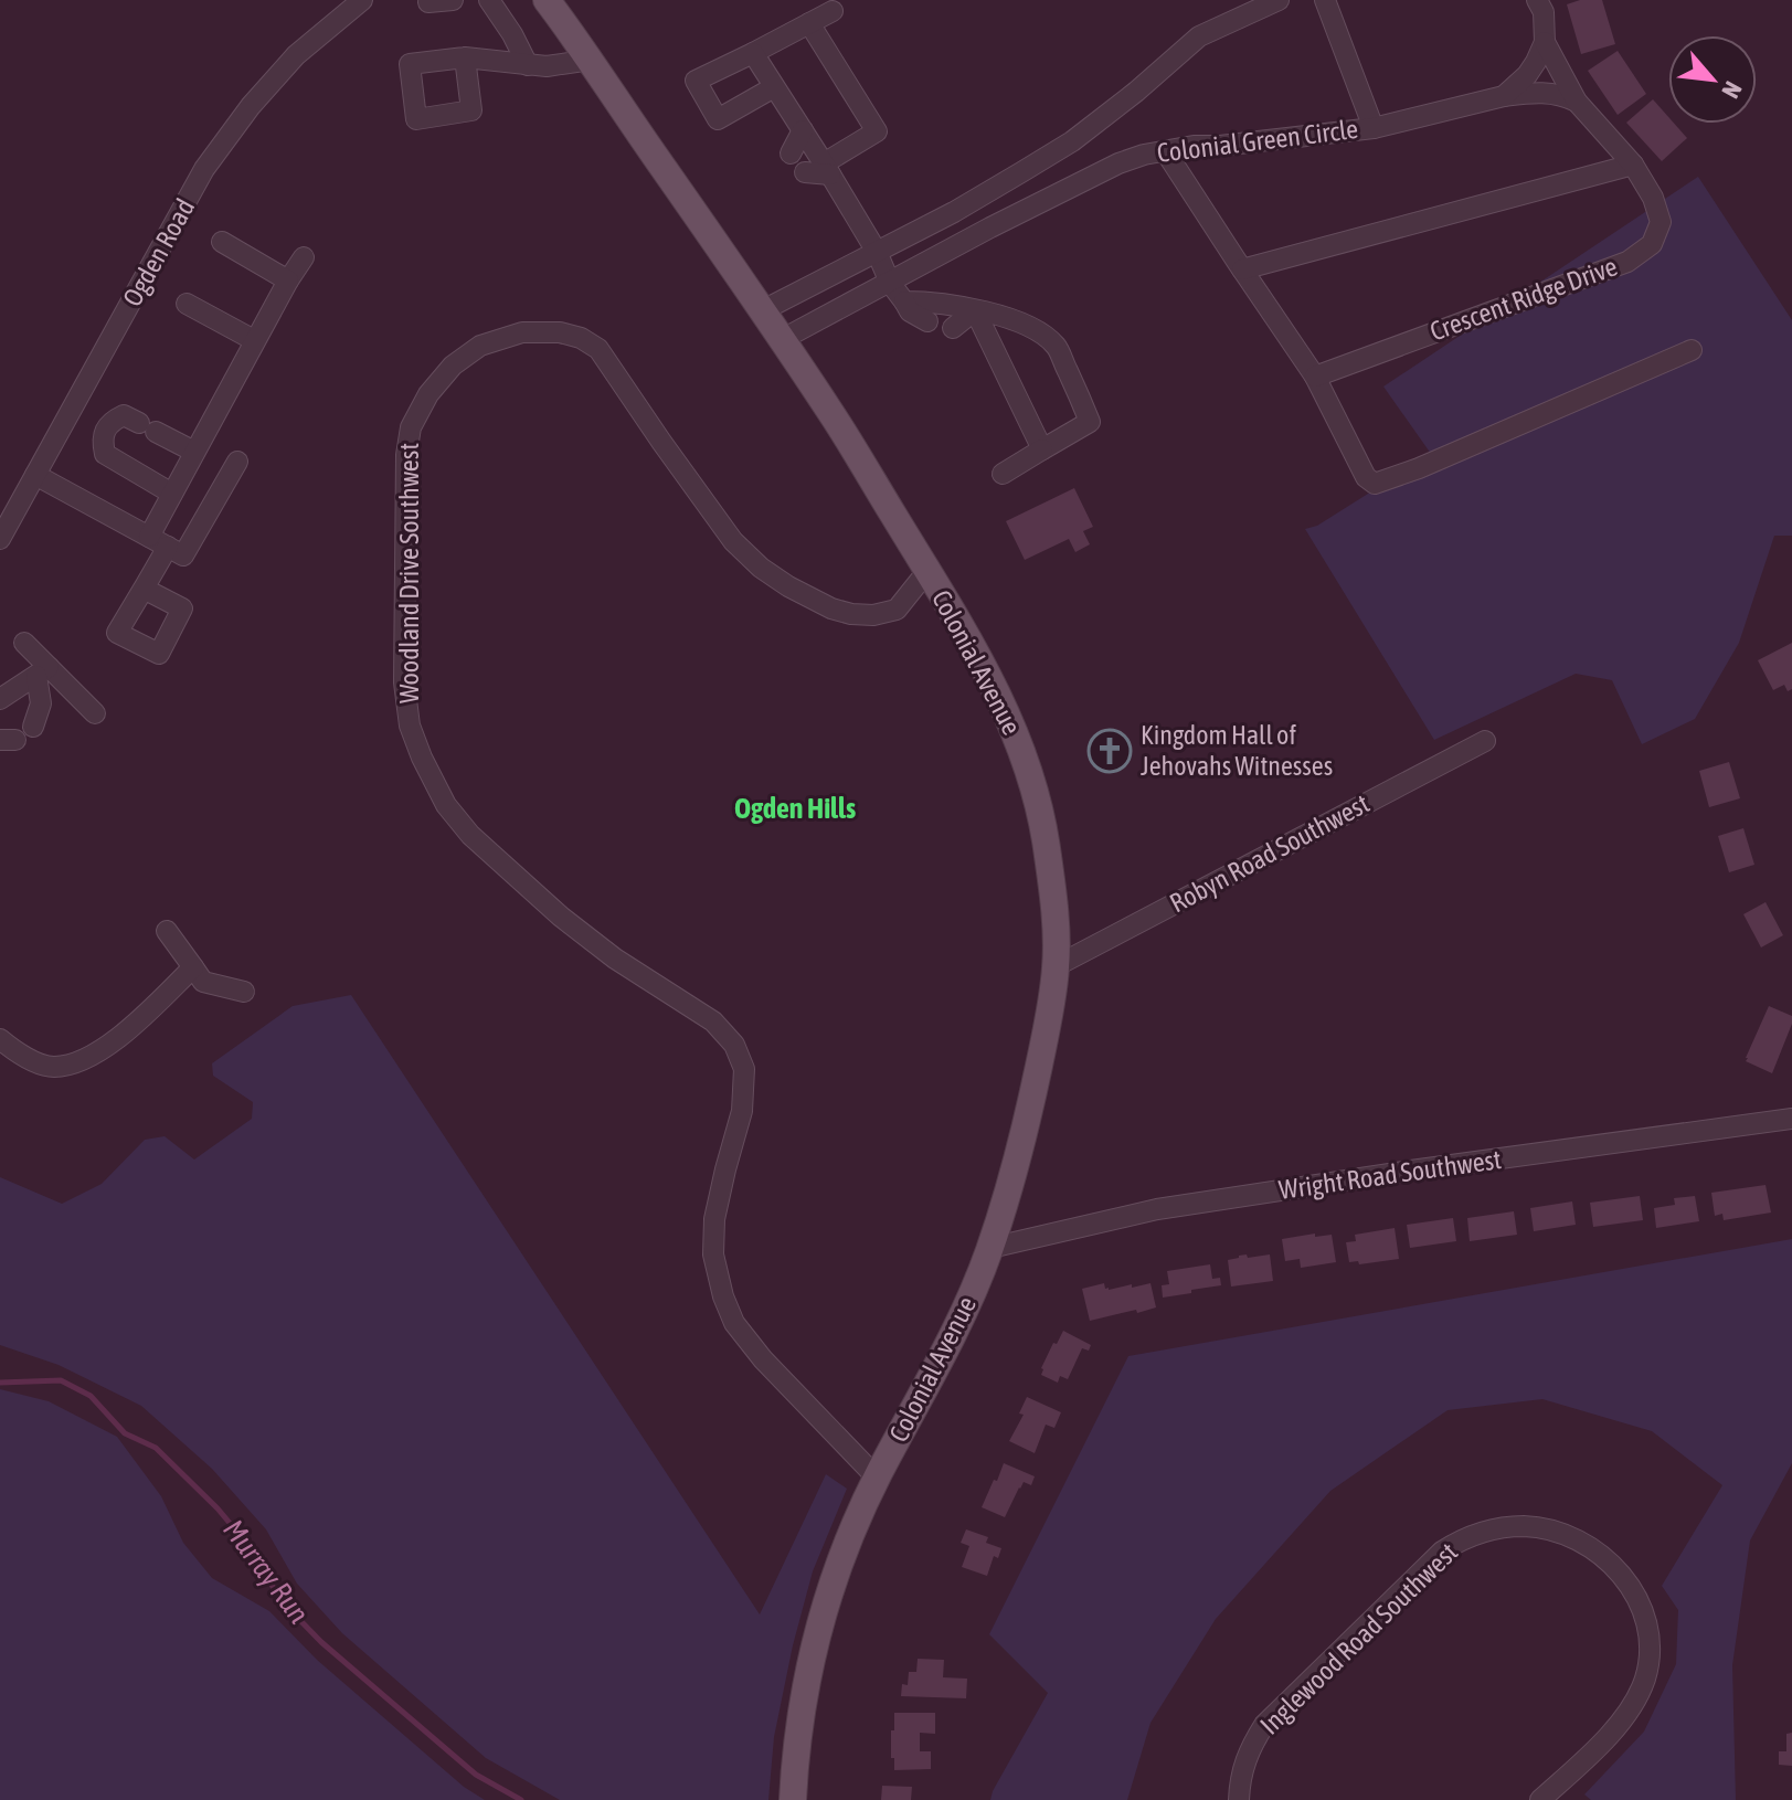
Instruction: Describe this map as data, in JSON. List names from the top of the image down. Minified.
{"streets":{"main road":["Colonial Avenue"],"street":["Colonial Green Circle","Ogden Road","Crescent Ridge Drive","Woodland Drive Southwest","Robyn Road Southwest","Wright Road Southwest","Inglewood Road Southwest"]},"crossings":[["Colonial Green Circle","Crescent Ridge Drive"],["Colonial Green Circle","Colonial Avenue"],["Woodland Drive Southwest","Colonial Avenue"],["Colonial Avenue","Robyn Road Southwest"],["Colonial Avenue","Wright Road Southwest"]],"districts":["Ogden Hills"],"water":["Murray Run"],"places":{"church":["Kingdom Hall of Jehovahs Witnesses"]},"north":"bottom right"}
